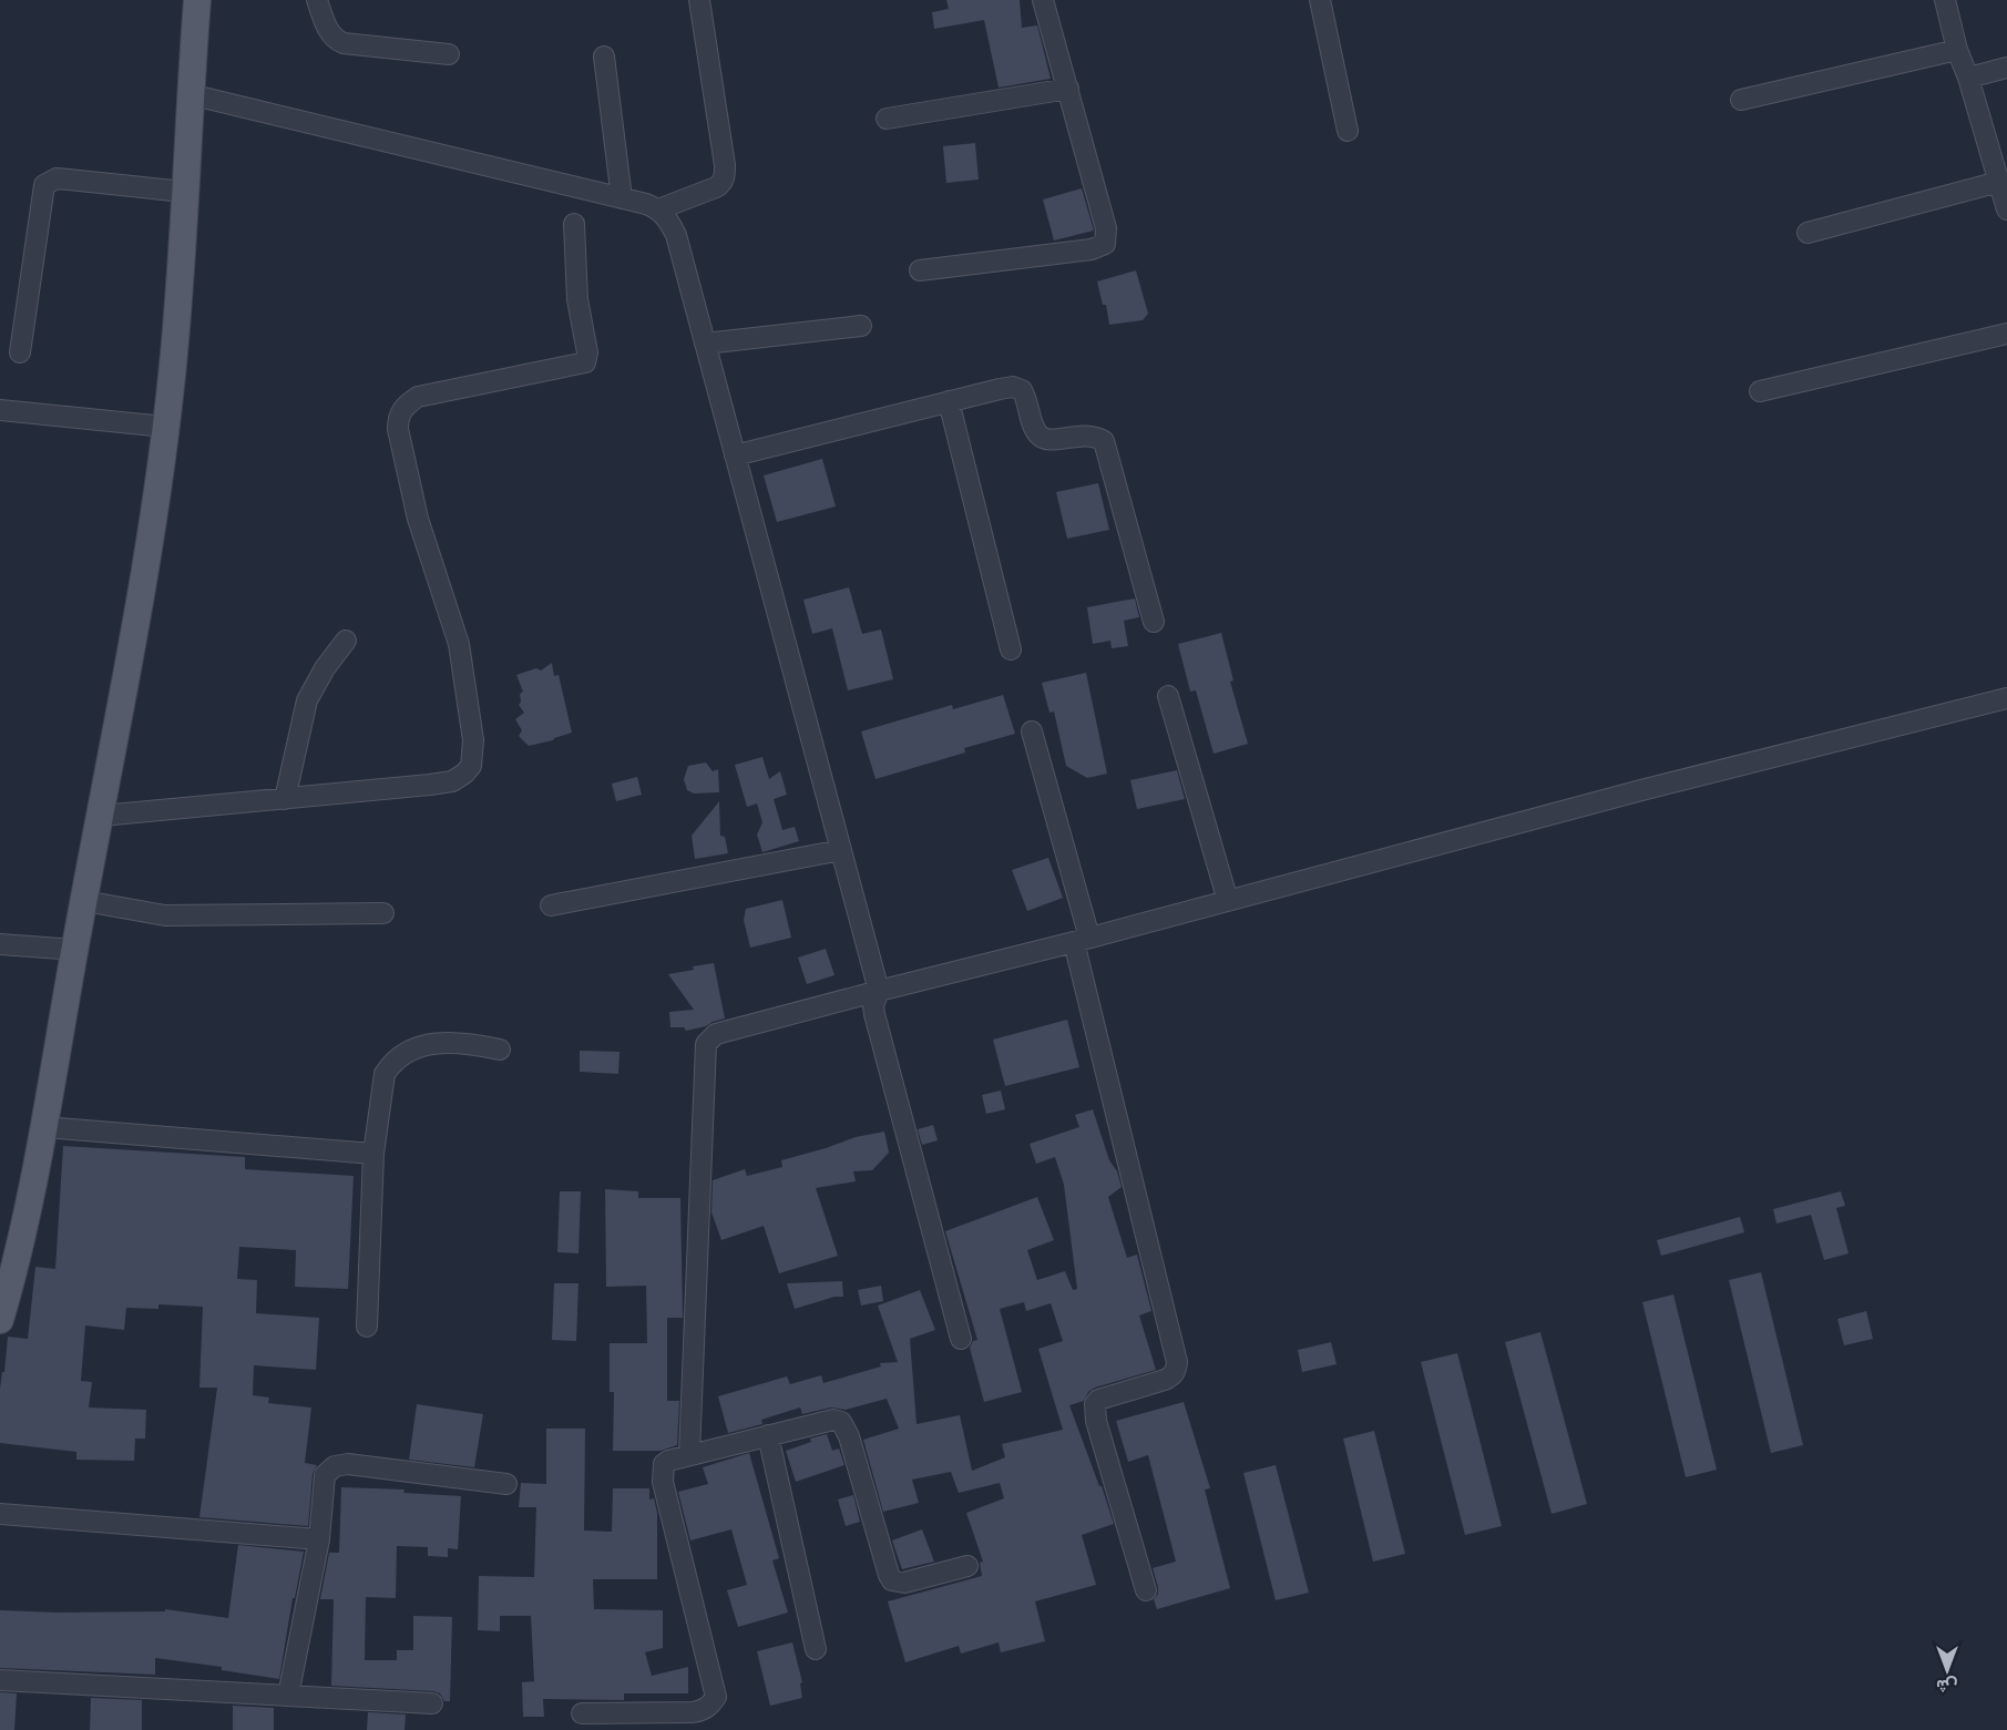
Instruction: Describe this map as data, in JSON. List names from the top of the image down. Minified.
{"north":"bottom"}
